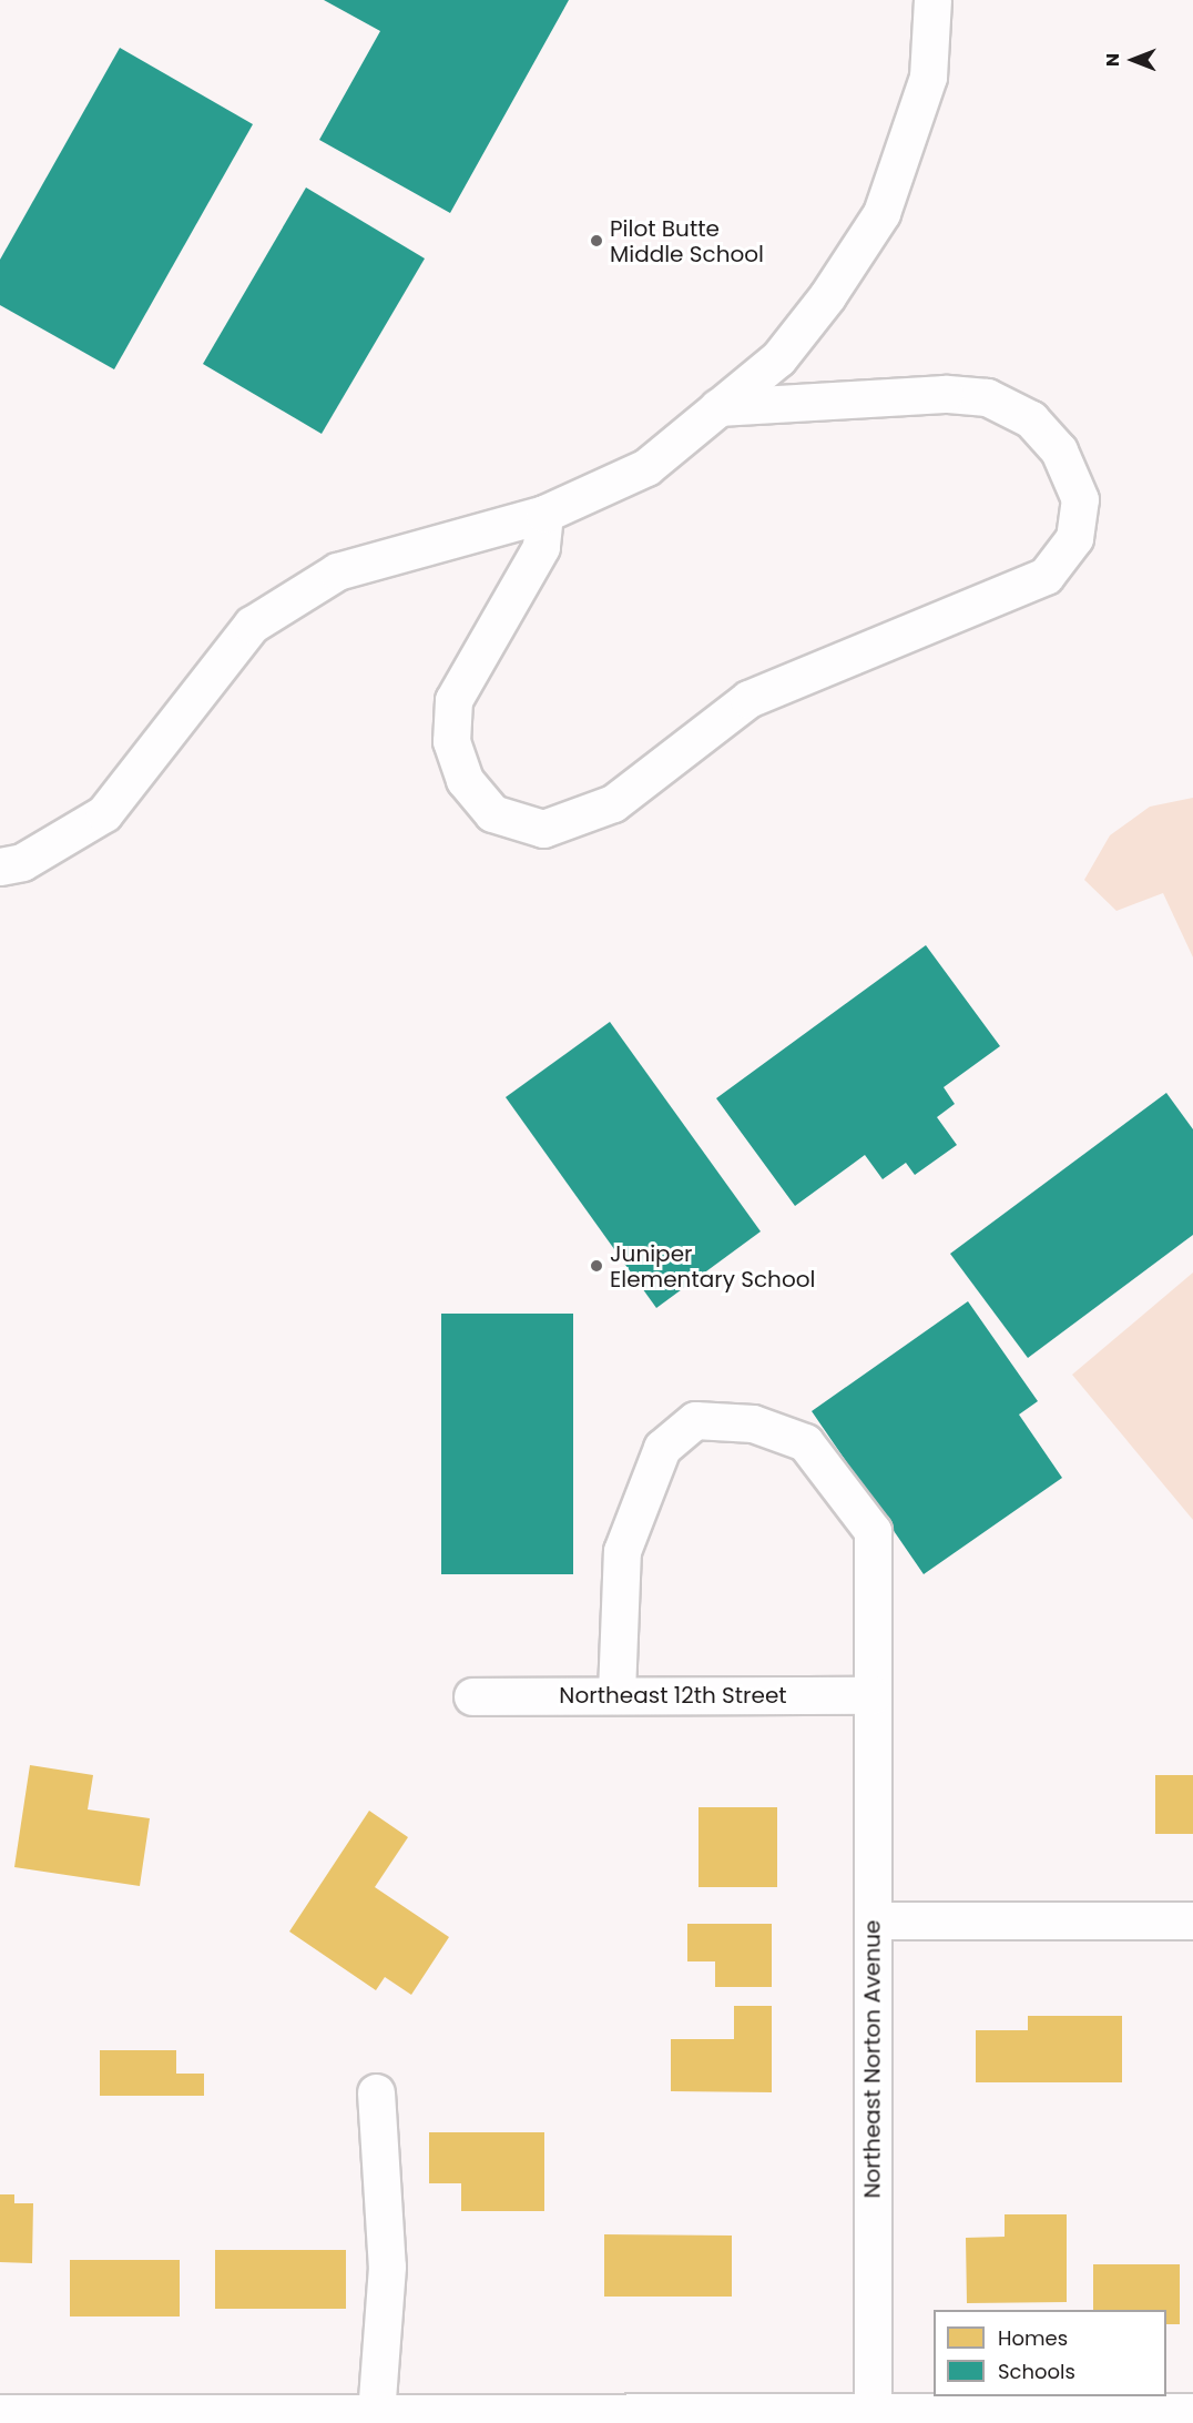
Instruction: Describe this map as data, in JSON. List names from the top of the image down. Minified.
{"streets":{"street":["Northeast 12th Street","Northeast Norton Avenue"]},"crossings":[["Northeast 12th Street","Northeast Norton Avenue"]],"places":["Pilot Butte Middle School","Juniper Elementary School"],"legend":["Homes","Schools"],"north":"left"}
